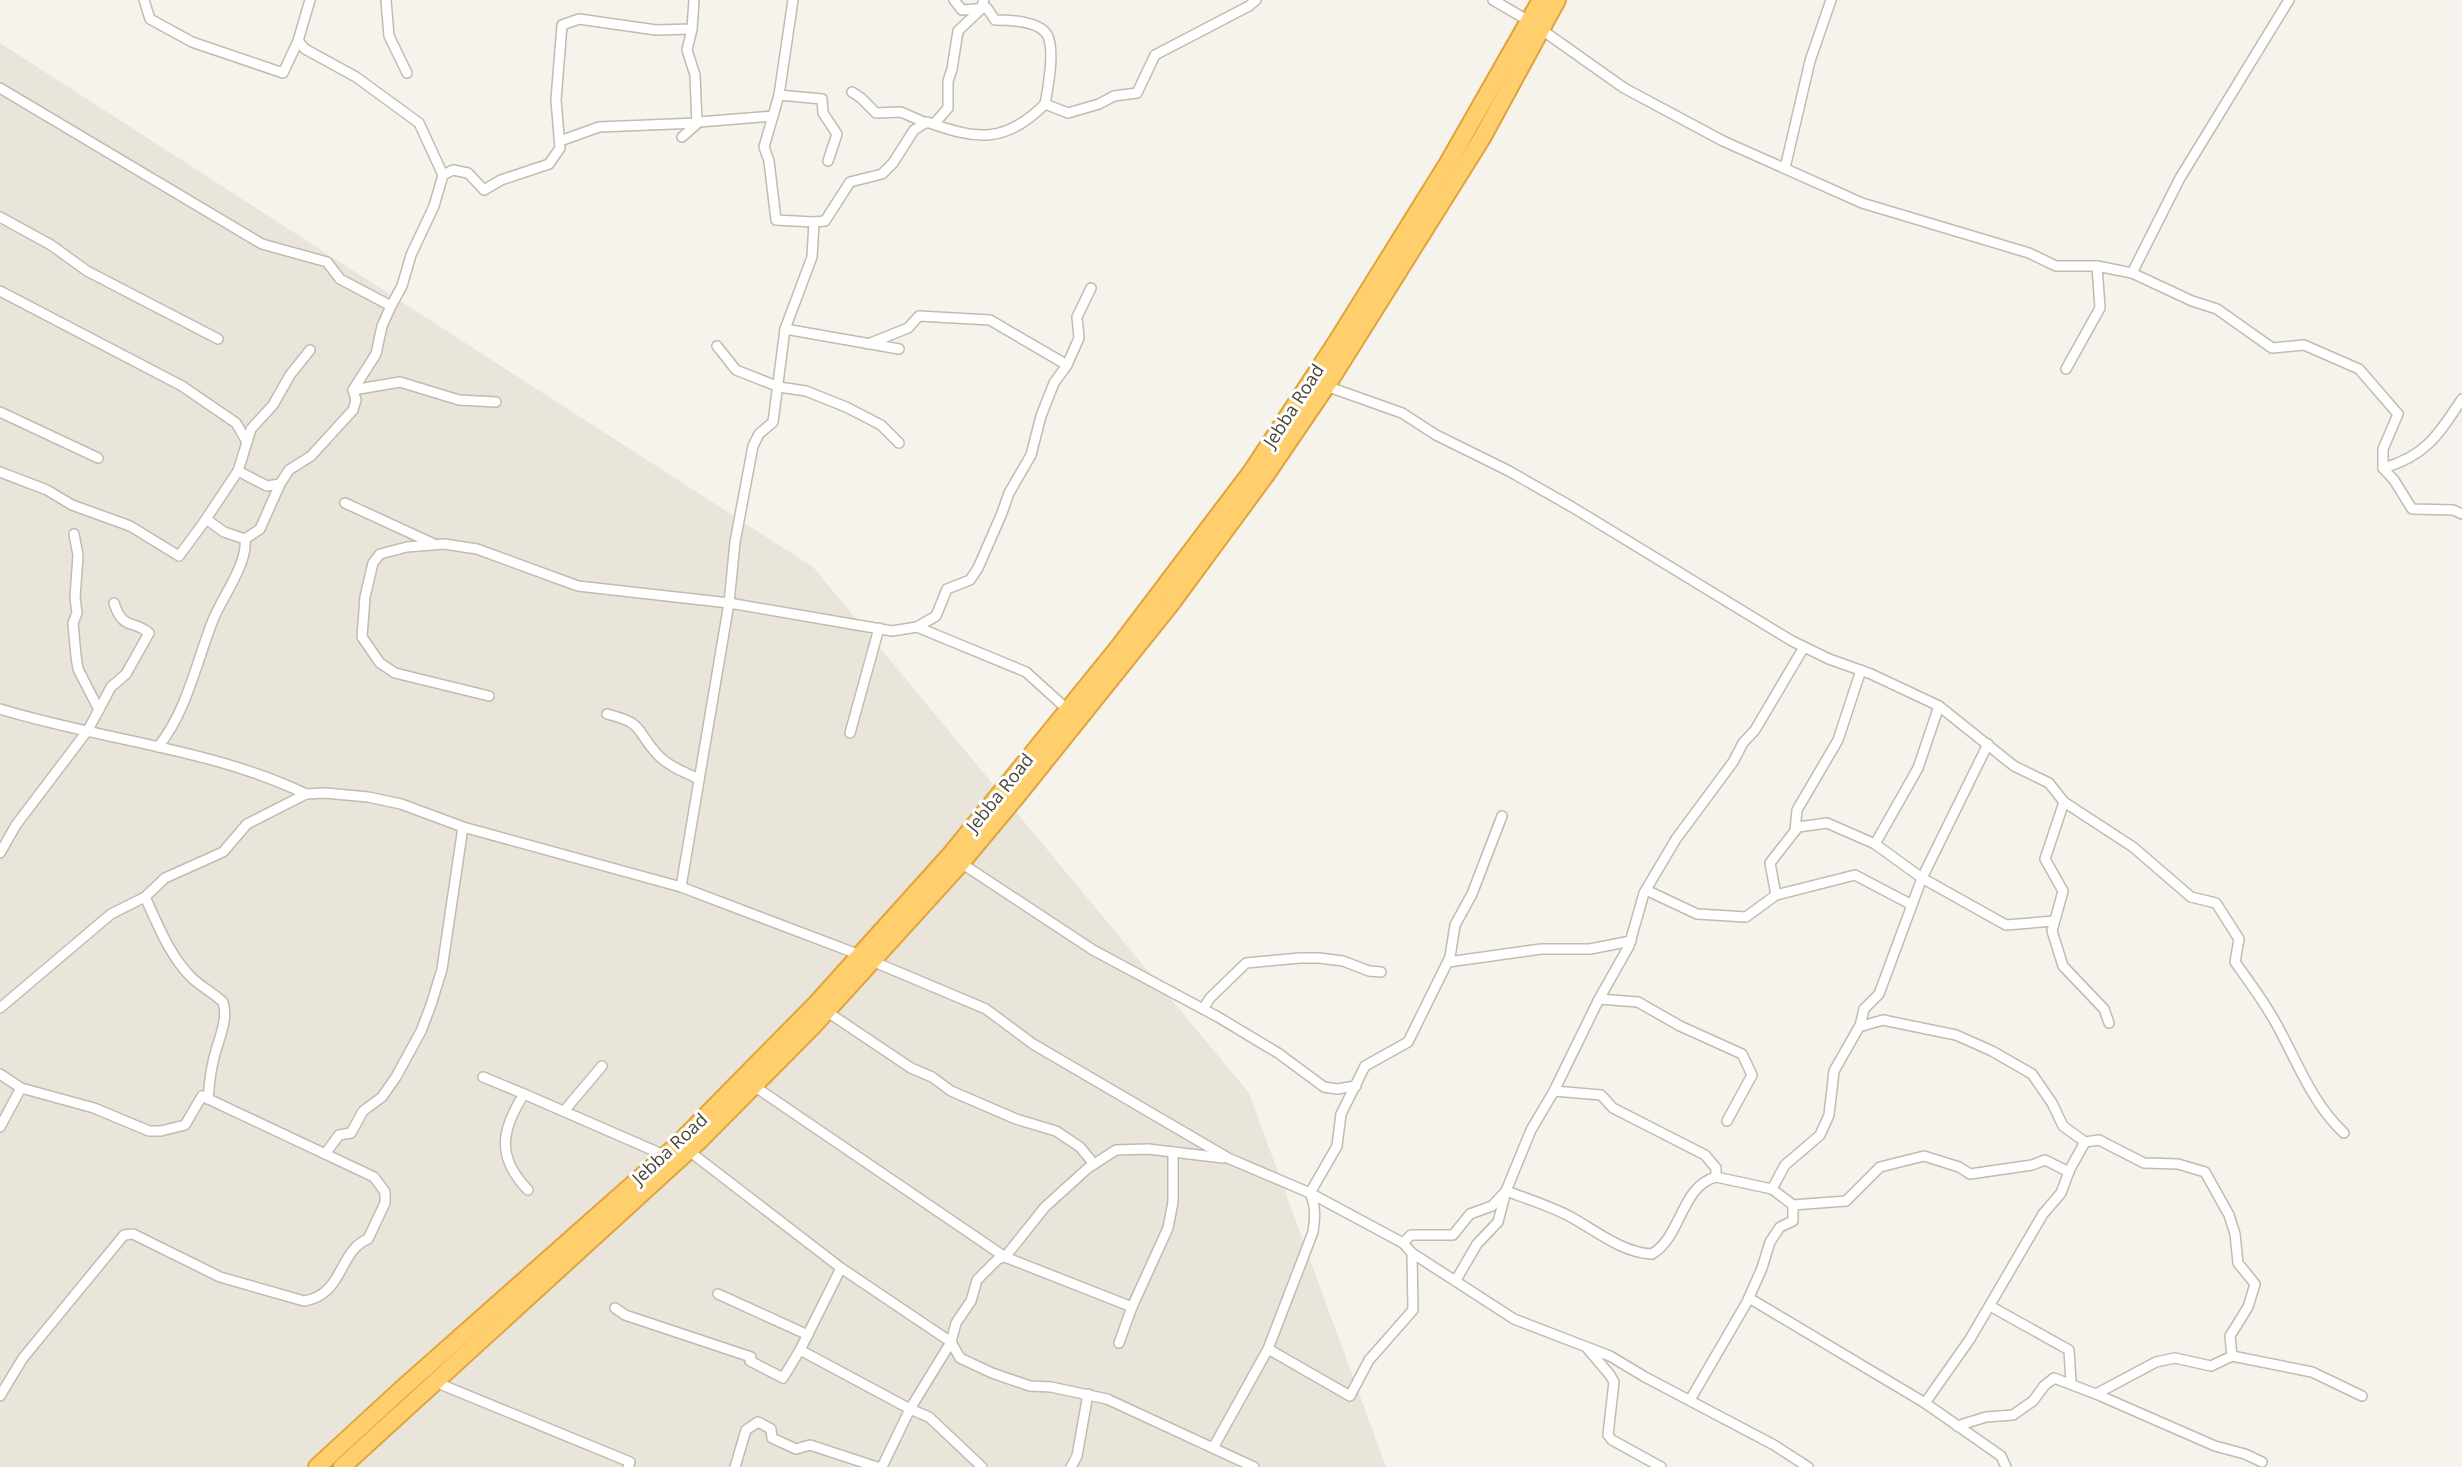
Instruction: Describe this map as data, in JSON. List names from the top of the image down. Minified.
{"streets":{"highway":["Jebba Road"]}}
